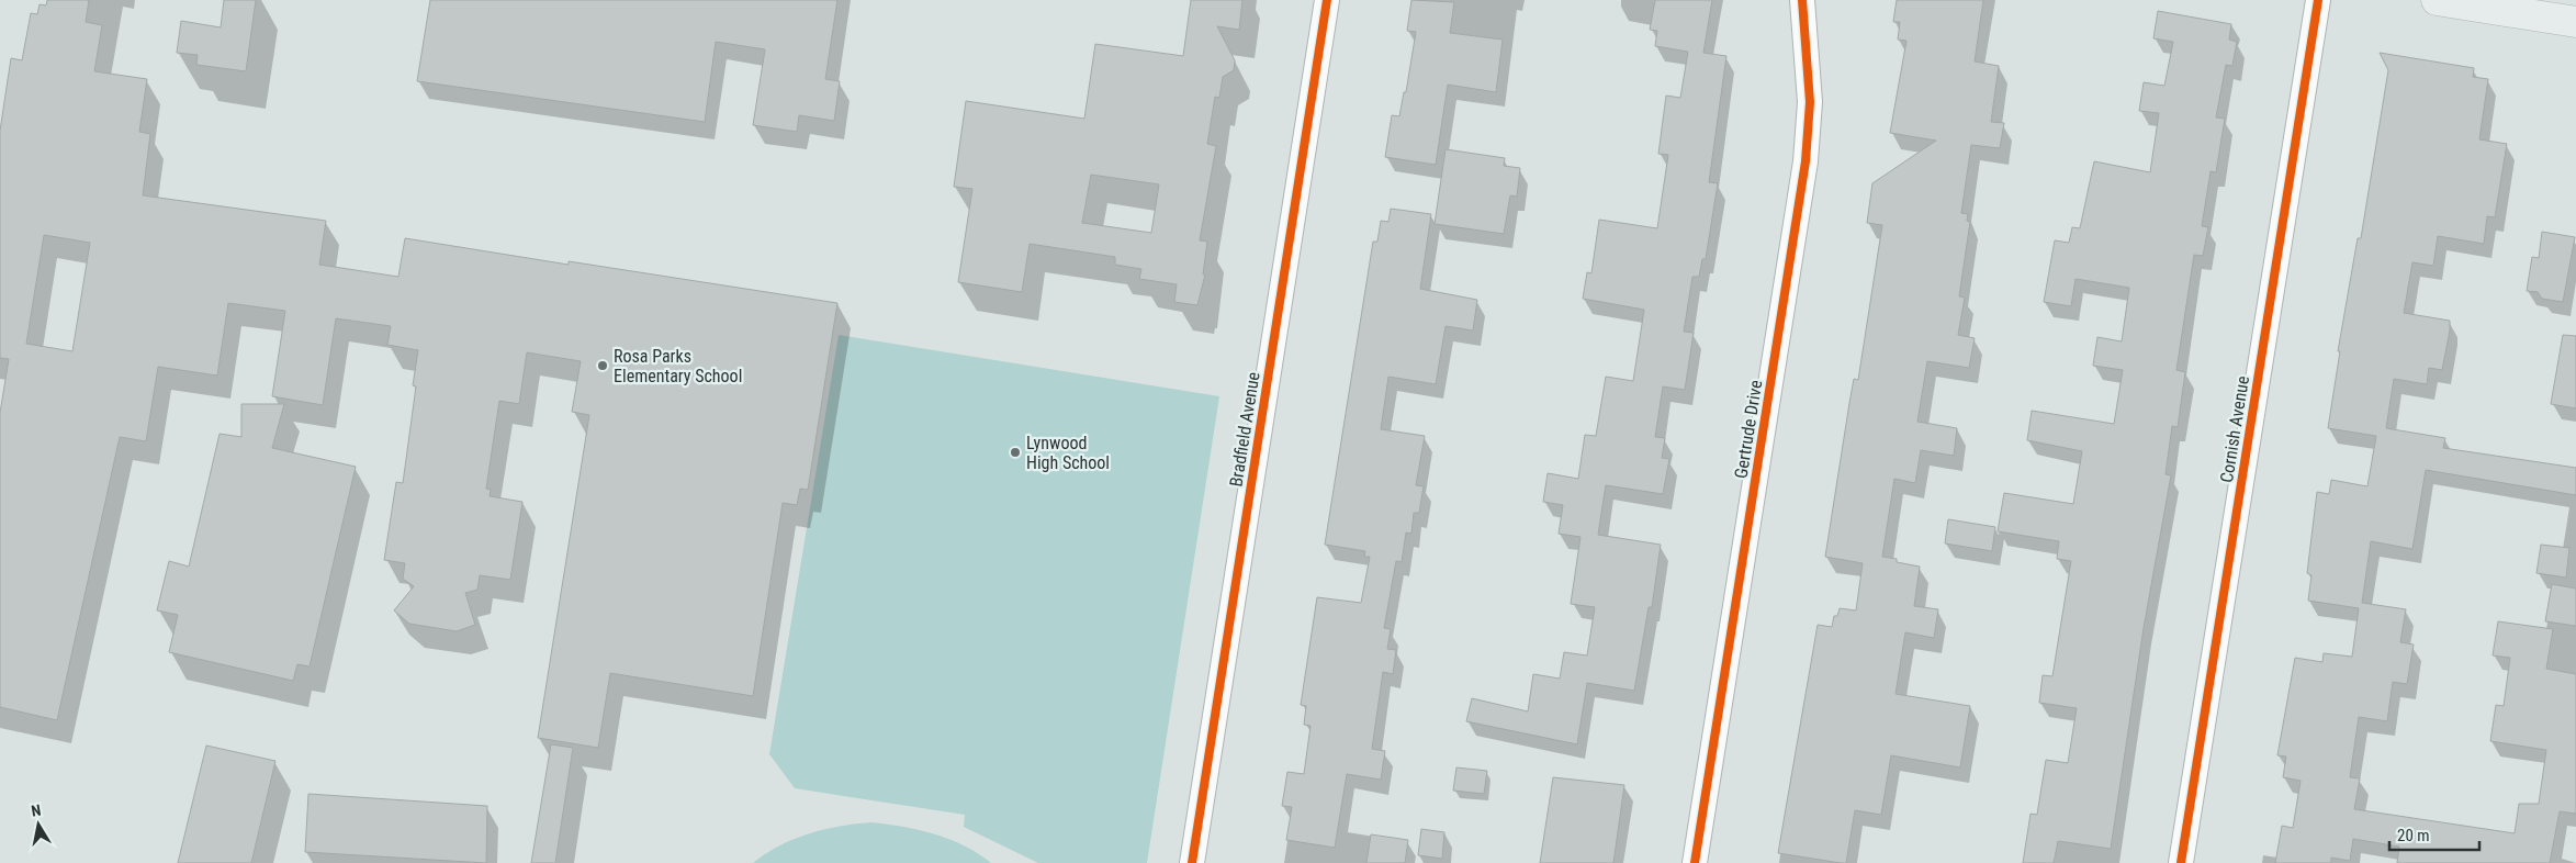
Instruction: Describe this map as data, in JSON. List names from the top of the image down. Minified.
{"streets":{"street":["Bradfield Avenue","Gertrude Drive","Cornish Avenue"]},"places":["Rosa Parks Elementary School","Lynwood High School"],"scale_bar":"20 m","north":"top"}
